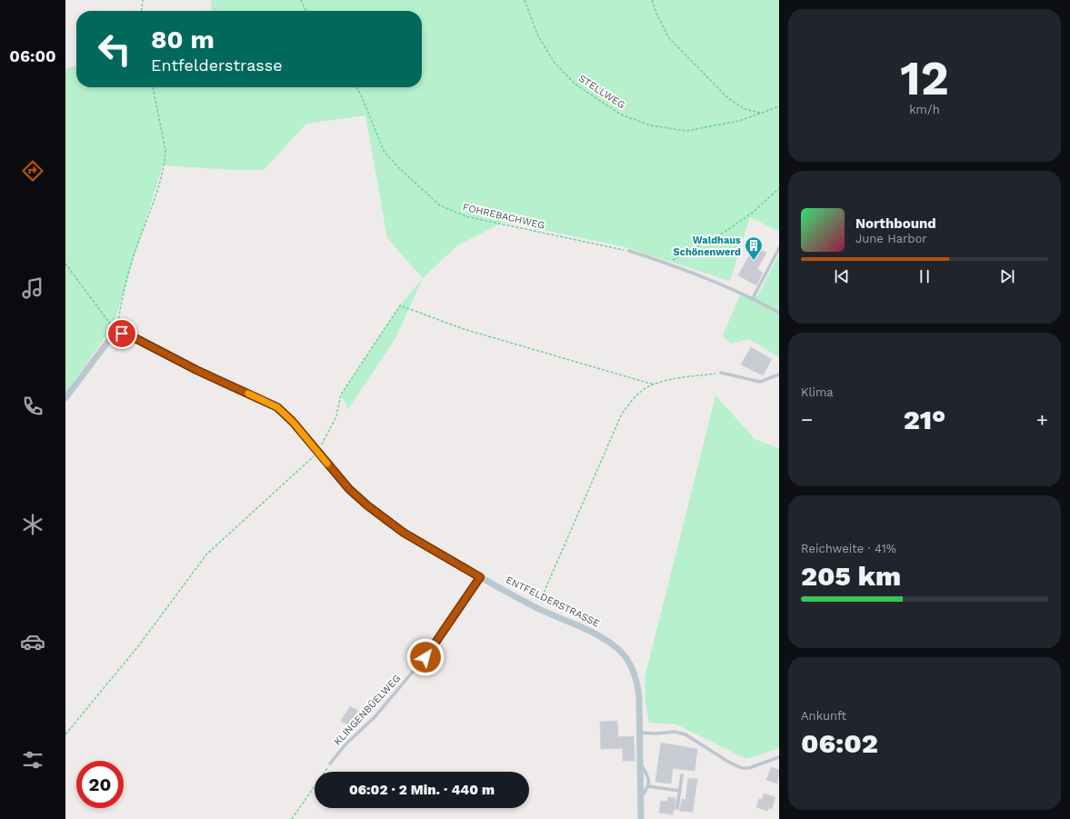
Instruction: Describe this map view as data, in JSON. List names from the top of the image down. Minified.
{"streets":{"street":["ENTFELDERSTRASSE"],"lane":["KLINGENBÜELWEG"],"path":["STELLWEG","FOHREBACHWEG"]},"crossings":[["ENTFELDERSTRASSE","KLINGENBÜELWEG"]],"places":{"building":["Waldhaus Schönenwerd"]},"page":{"tabs":"06:00","tile":[["12","km/h"],"Klima",["Reichweite · 41%","205 km"],["Ankunft","06:02"]],"turn":["80 m","Entfelderstrasse"],"song":["Northbound","June Harbor"],"heat":["−","21°","+"],"limit":"20","trip":"06:02 · 2 Min. · 440 m"}}
